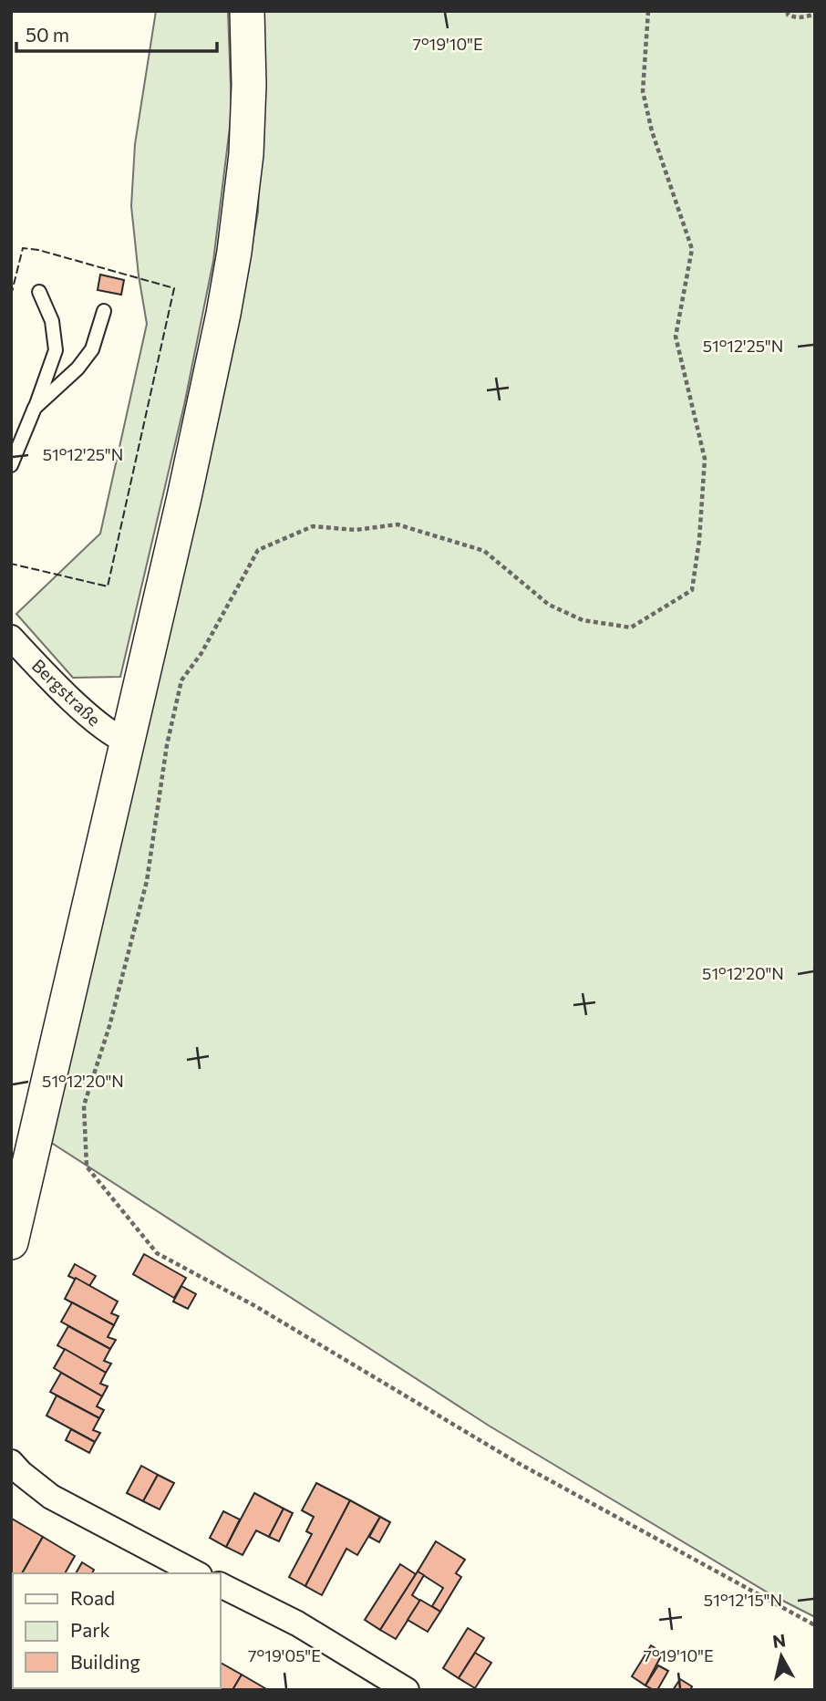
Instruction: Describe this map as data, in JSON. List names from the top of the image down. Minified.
{"streets":{"street":["Bergstraße"]},"legend":["Road","Park","Building"],"scale_bar":"50 m","north":"top","coordinates":["7°19'10\"E","51°12'25\"N","51°12'20\"N","51°12'15\"N","7°19'05\"E"]}
